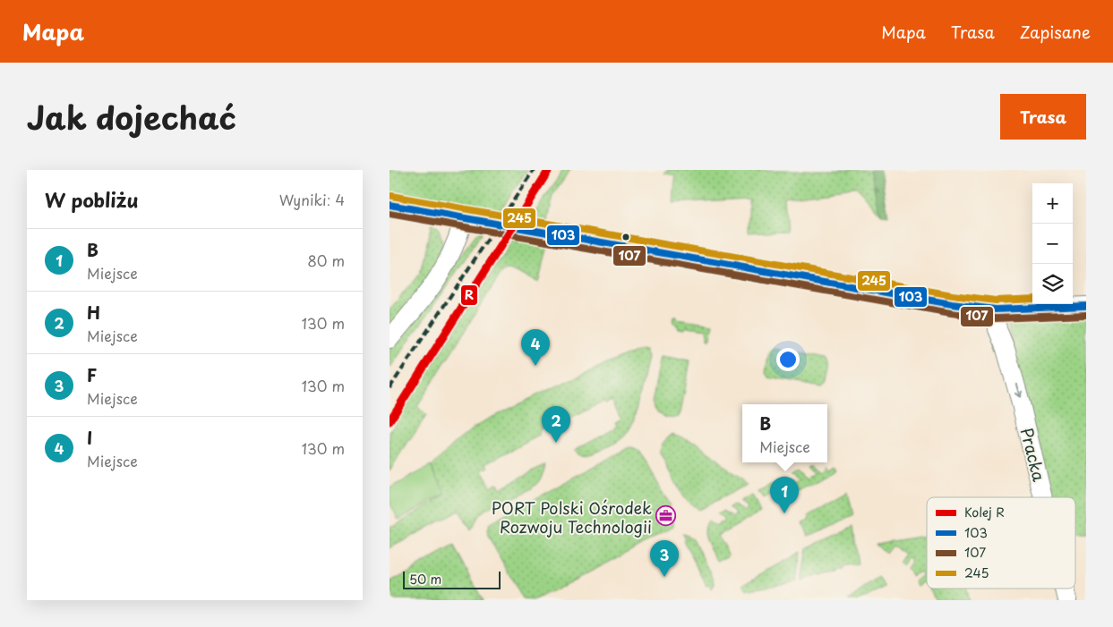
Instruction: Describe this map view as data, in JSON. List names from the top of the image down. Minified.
{"streets":{"street":["Pracka"]},"one_way":["Pracka"],"places":{"office":["PORT Polski Ośrodek Rozwoju Technologii"]},"lines":["rail line R","transit line 245","transit line 103","transit line 107"],"legend":["Kolej R","103","107","245"],"scale_bar":"50 m","page":{"header":"Mapa","nav":["Mapa","Trasa","Zapisane"],"title":"Jak dojechać","buttons":"Trasa","heading":["W pobliżu","Wyniki: 4"],"map_buttons":["+","−"],"list":[{"mark":"1","name":"B","note":"Miejsce","value":"80 m"},{"mark":"2","name":"H","note":"Miejsce","value":"130 m"},{"mark":"3","name":"F","note":"Miejsce","value":"130 m"},{"mark":"4","name":"I","note":"Miejsce","value":"130 m"}],"pins":["4","2","1","3"],"popup":["B","Miejsce"],"scale":"50 m"}}
